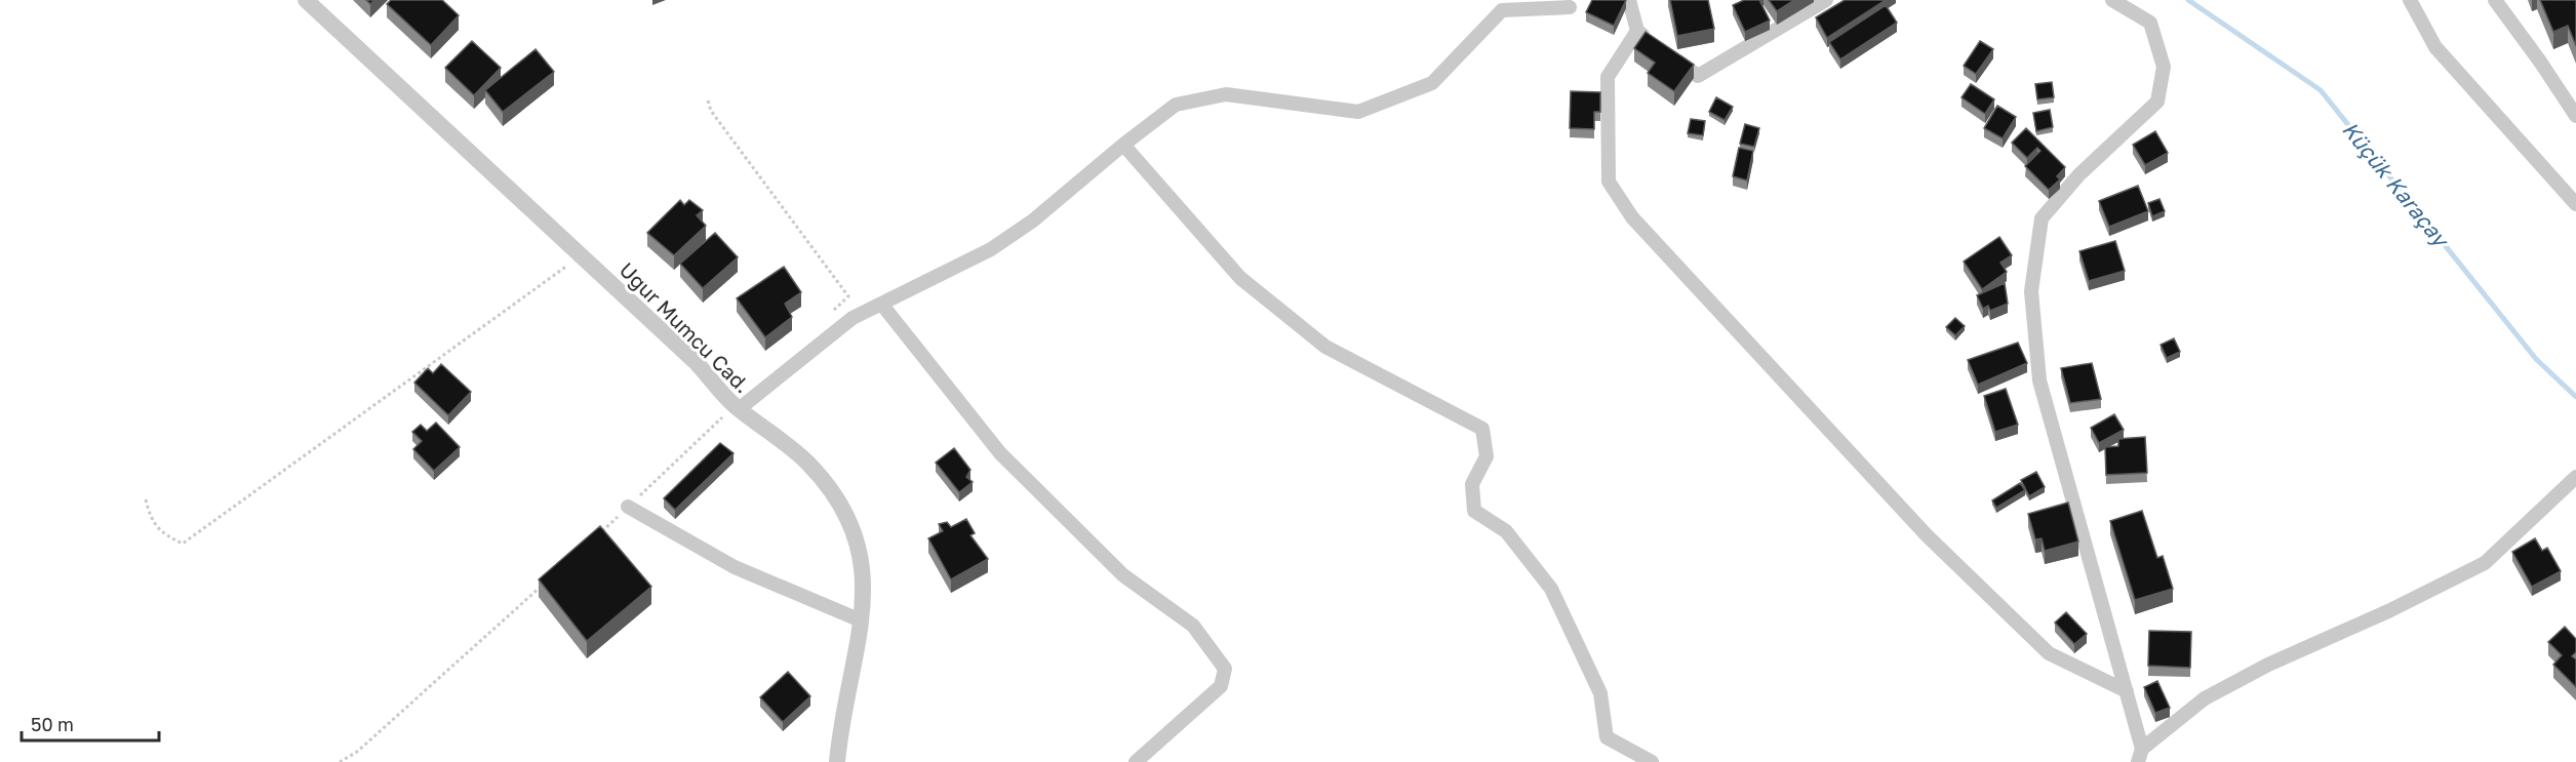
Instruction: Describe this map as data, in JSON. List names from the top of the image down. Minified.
{"streets":{"street":["Uğur Mumcu Cad."]},"water":["Küçük Karaçay"],"scale_bar":"50 m"}
